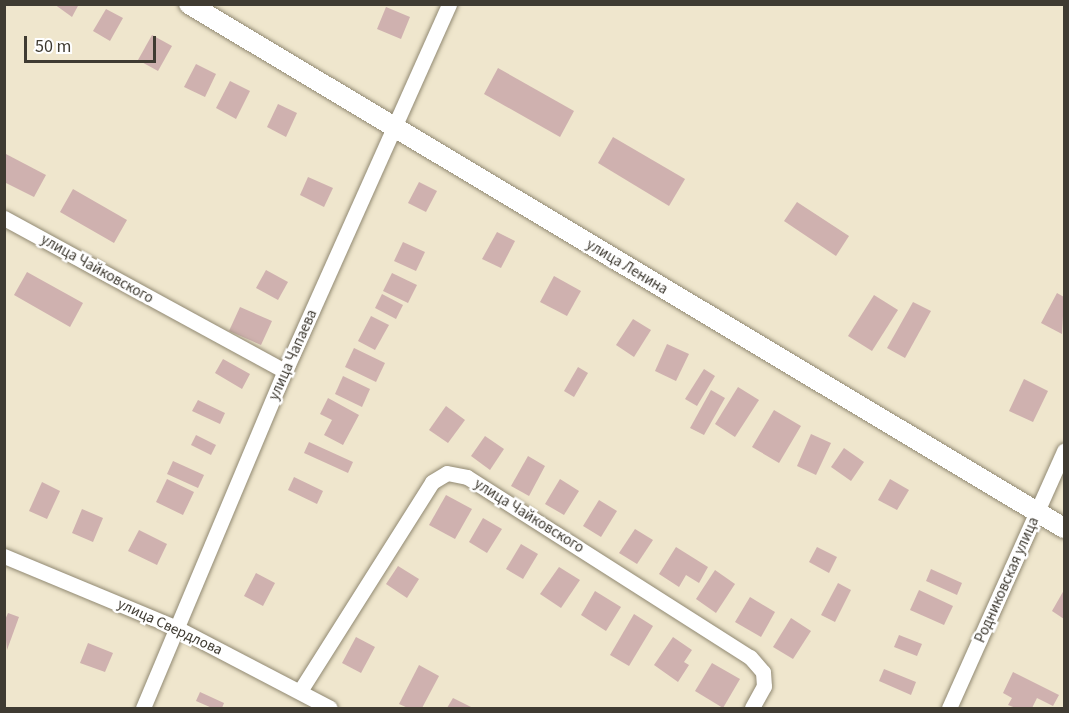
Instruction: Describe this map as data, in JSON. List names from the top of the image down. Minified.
{"streets":{"street":["улица Ленина","улица Чайковского","улица Чапаева","Родниковская улица","улица Свердлова"]},"crossings":[["улица Ленина","улица Чапаева"],["улица Ленина","Родниковская улица"],["улица Чайковского","улица Чапаева"],["улица Чайковского","улица Свердлова"],["улица Чапаева","улица Свердлова"]],"scale_bar":"50 m"}
